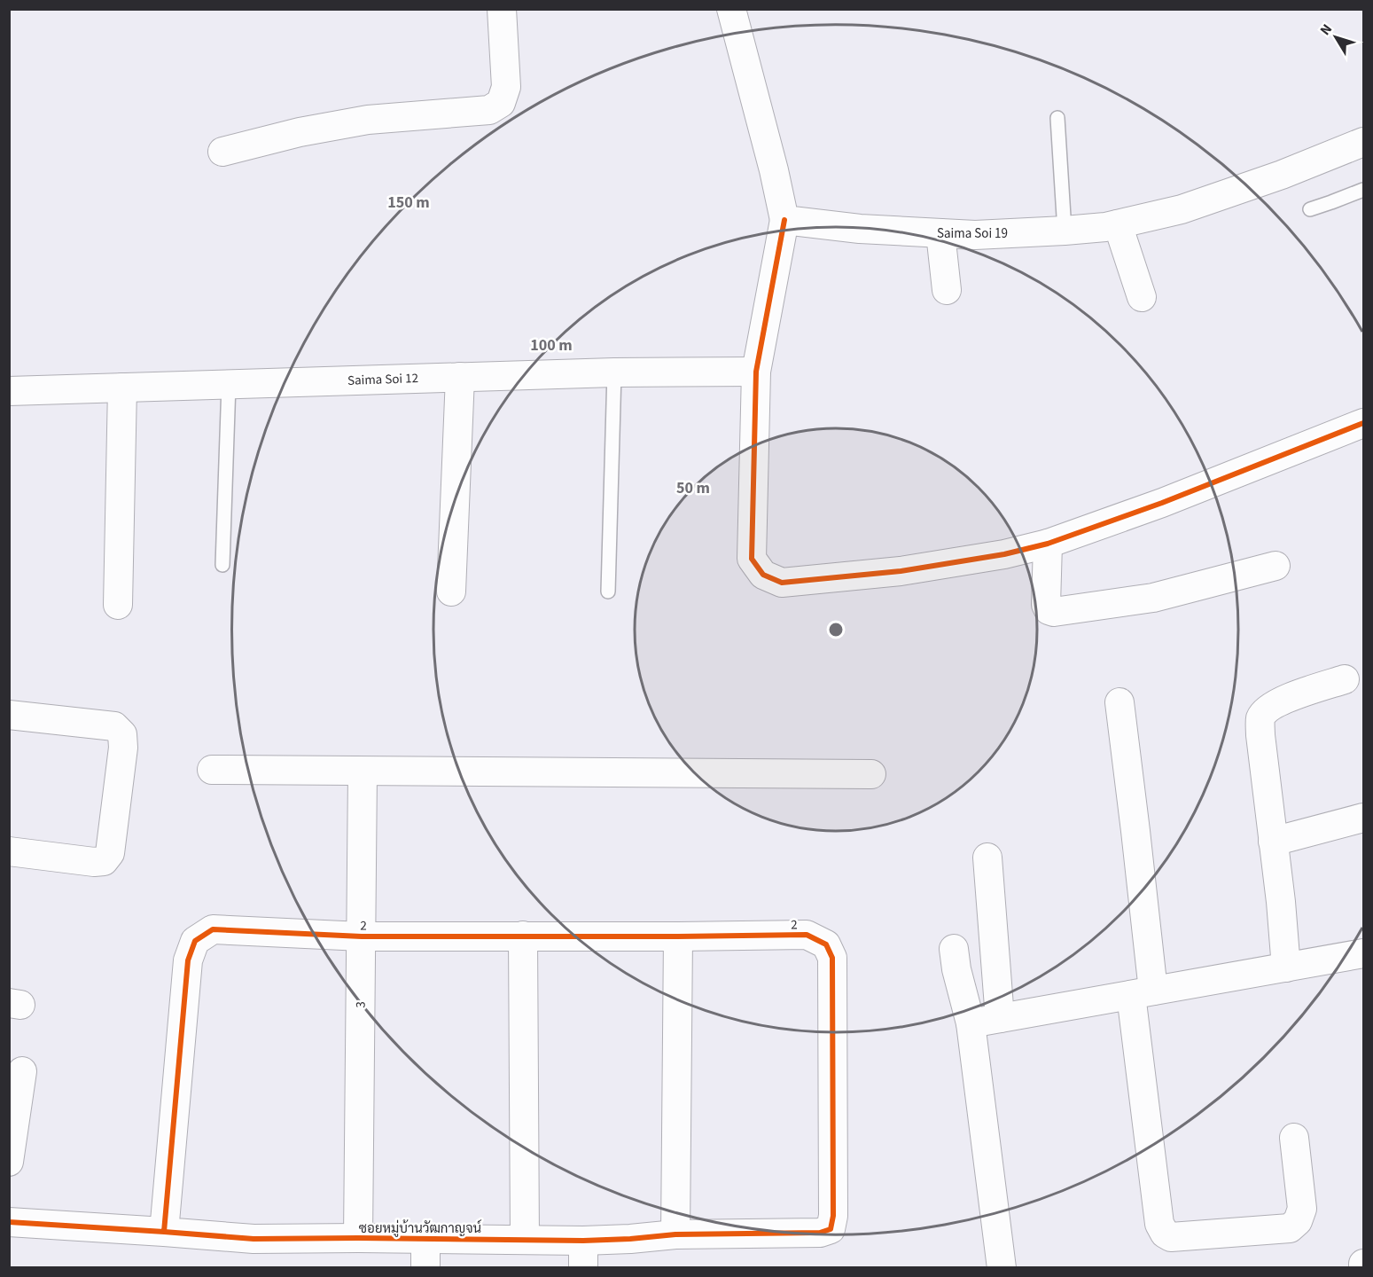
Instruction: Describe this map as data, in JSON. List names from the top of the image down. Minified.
{"streets":{"street":["Saima Soi 19","Saima Soi 12","2","3","ซอยหมู่บ้านวัฒกาญจน์"]},"crossings":[["2","3"],["2","ซอยหมู่บ้านวัฒกาญจน์"],["3","ซอยหมู่บ้านวัฒกาญจน์"]],"north":"top left","rings":["150 m","100 m","50 m"]}
